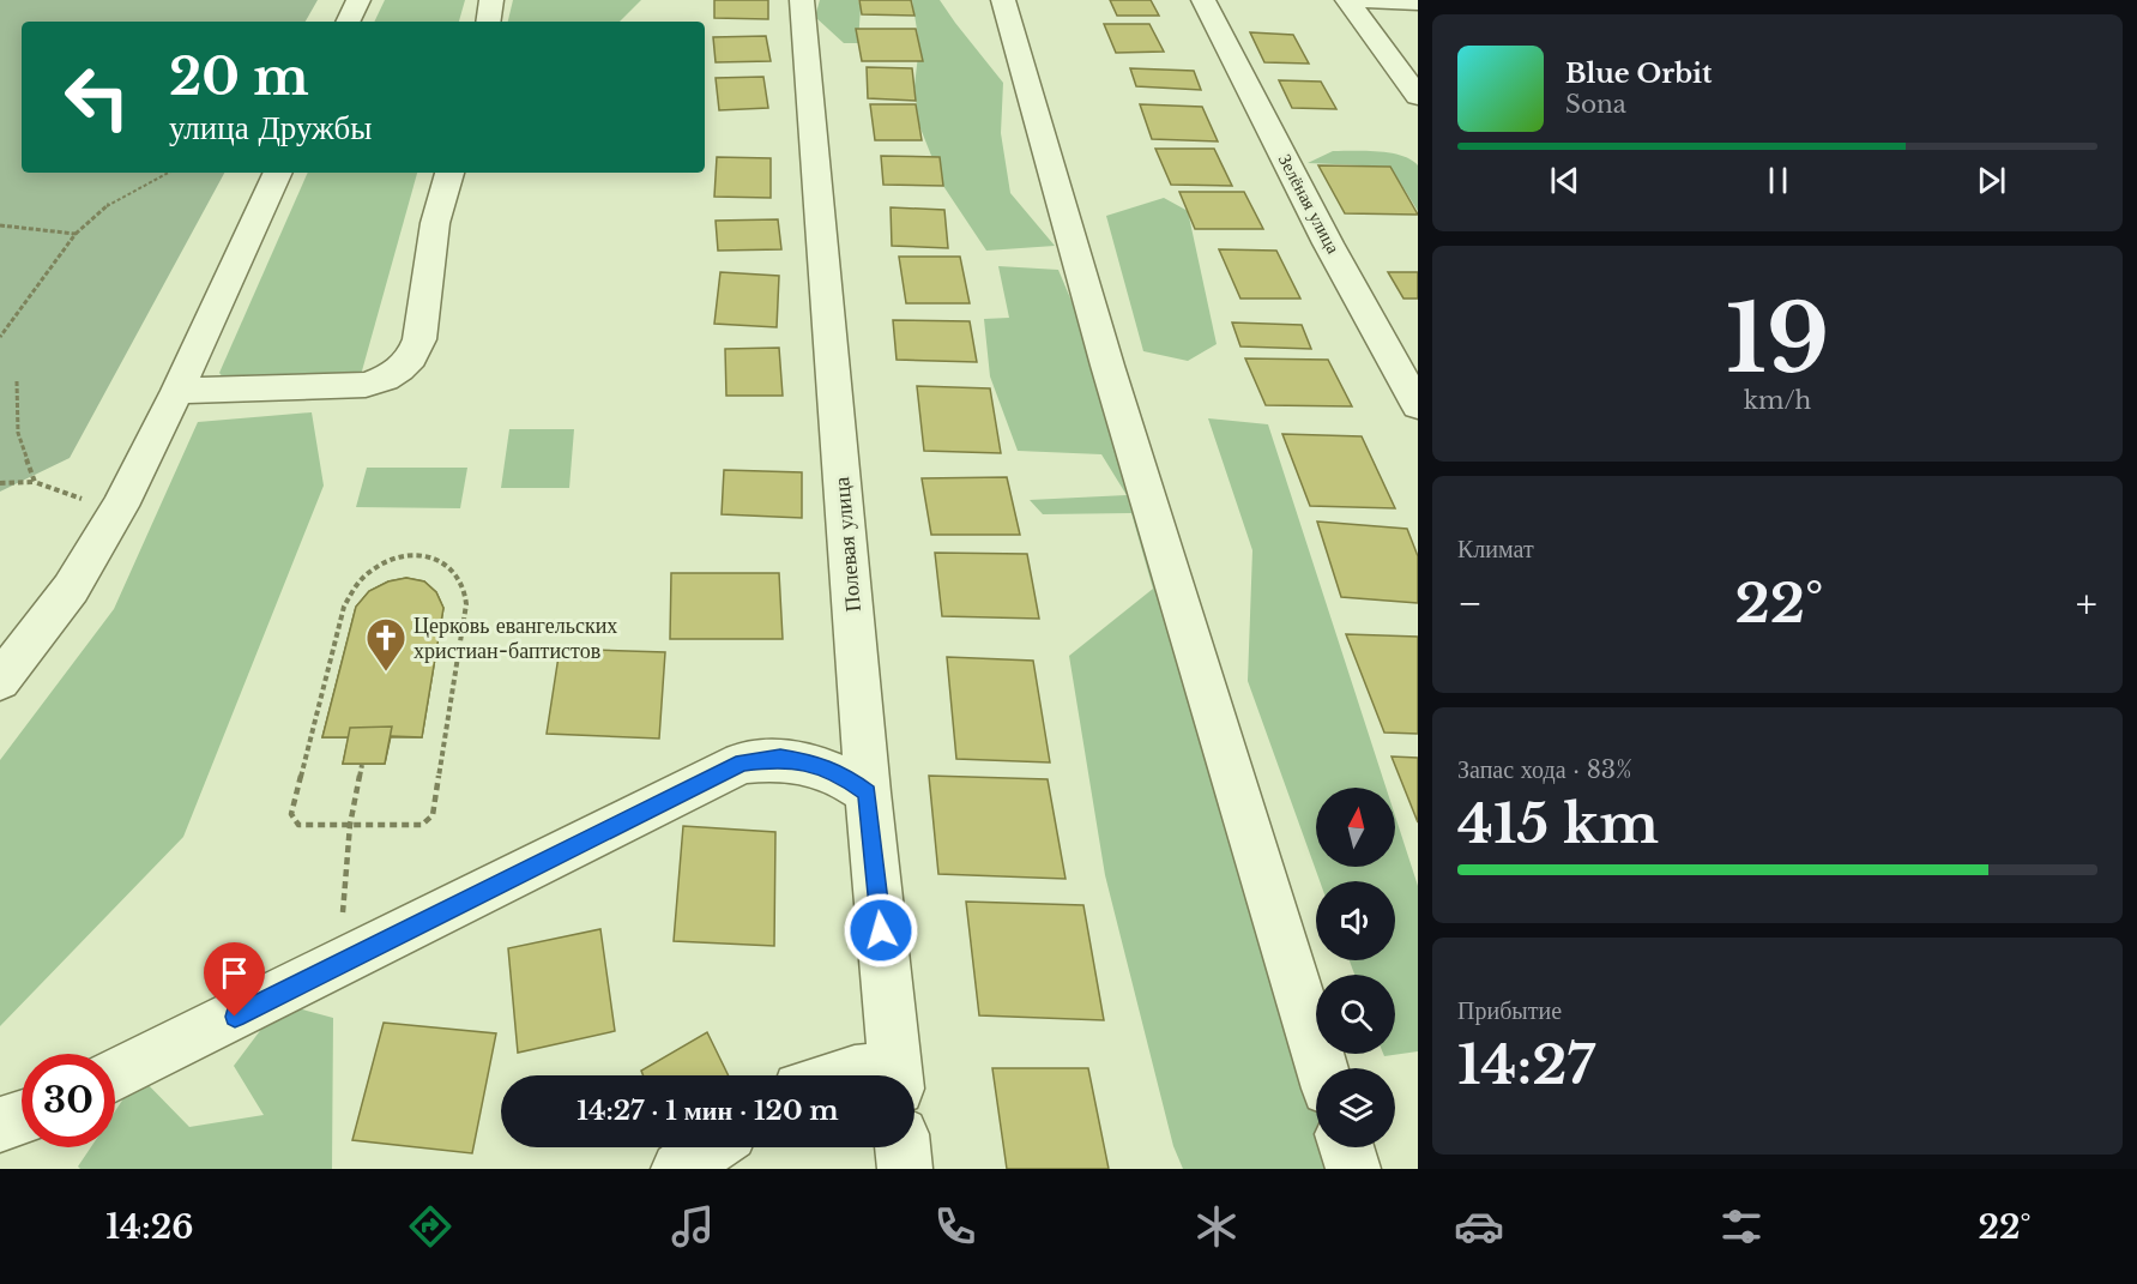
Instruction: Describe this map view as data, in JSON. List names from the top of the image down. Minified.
{"streets":{"street":["Зелёная улица","Полевая улица"]},"places":{"church":["Церковь евангельских христиан-баптистов"]},"north":"top","page":{"turn":["20 m","улица Дружбы"],"song":["Blue Orbit","Sona"],"tile":[["19","km/h"],"Климат",["Запас хода · 83%","415 km"],["Прибытие","14:27"]],"heat":["−","22°","+"],"limit":"30","trip":"14:27 · 1 мин · 120 m","tabs":["14:26","22°"]}}
